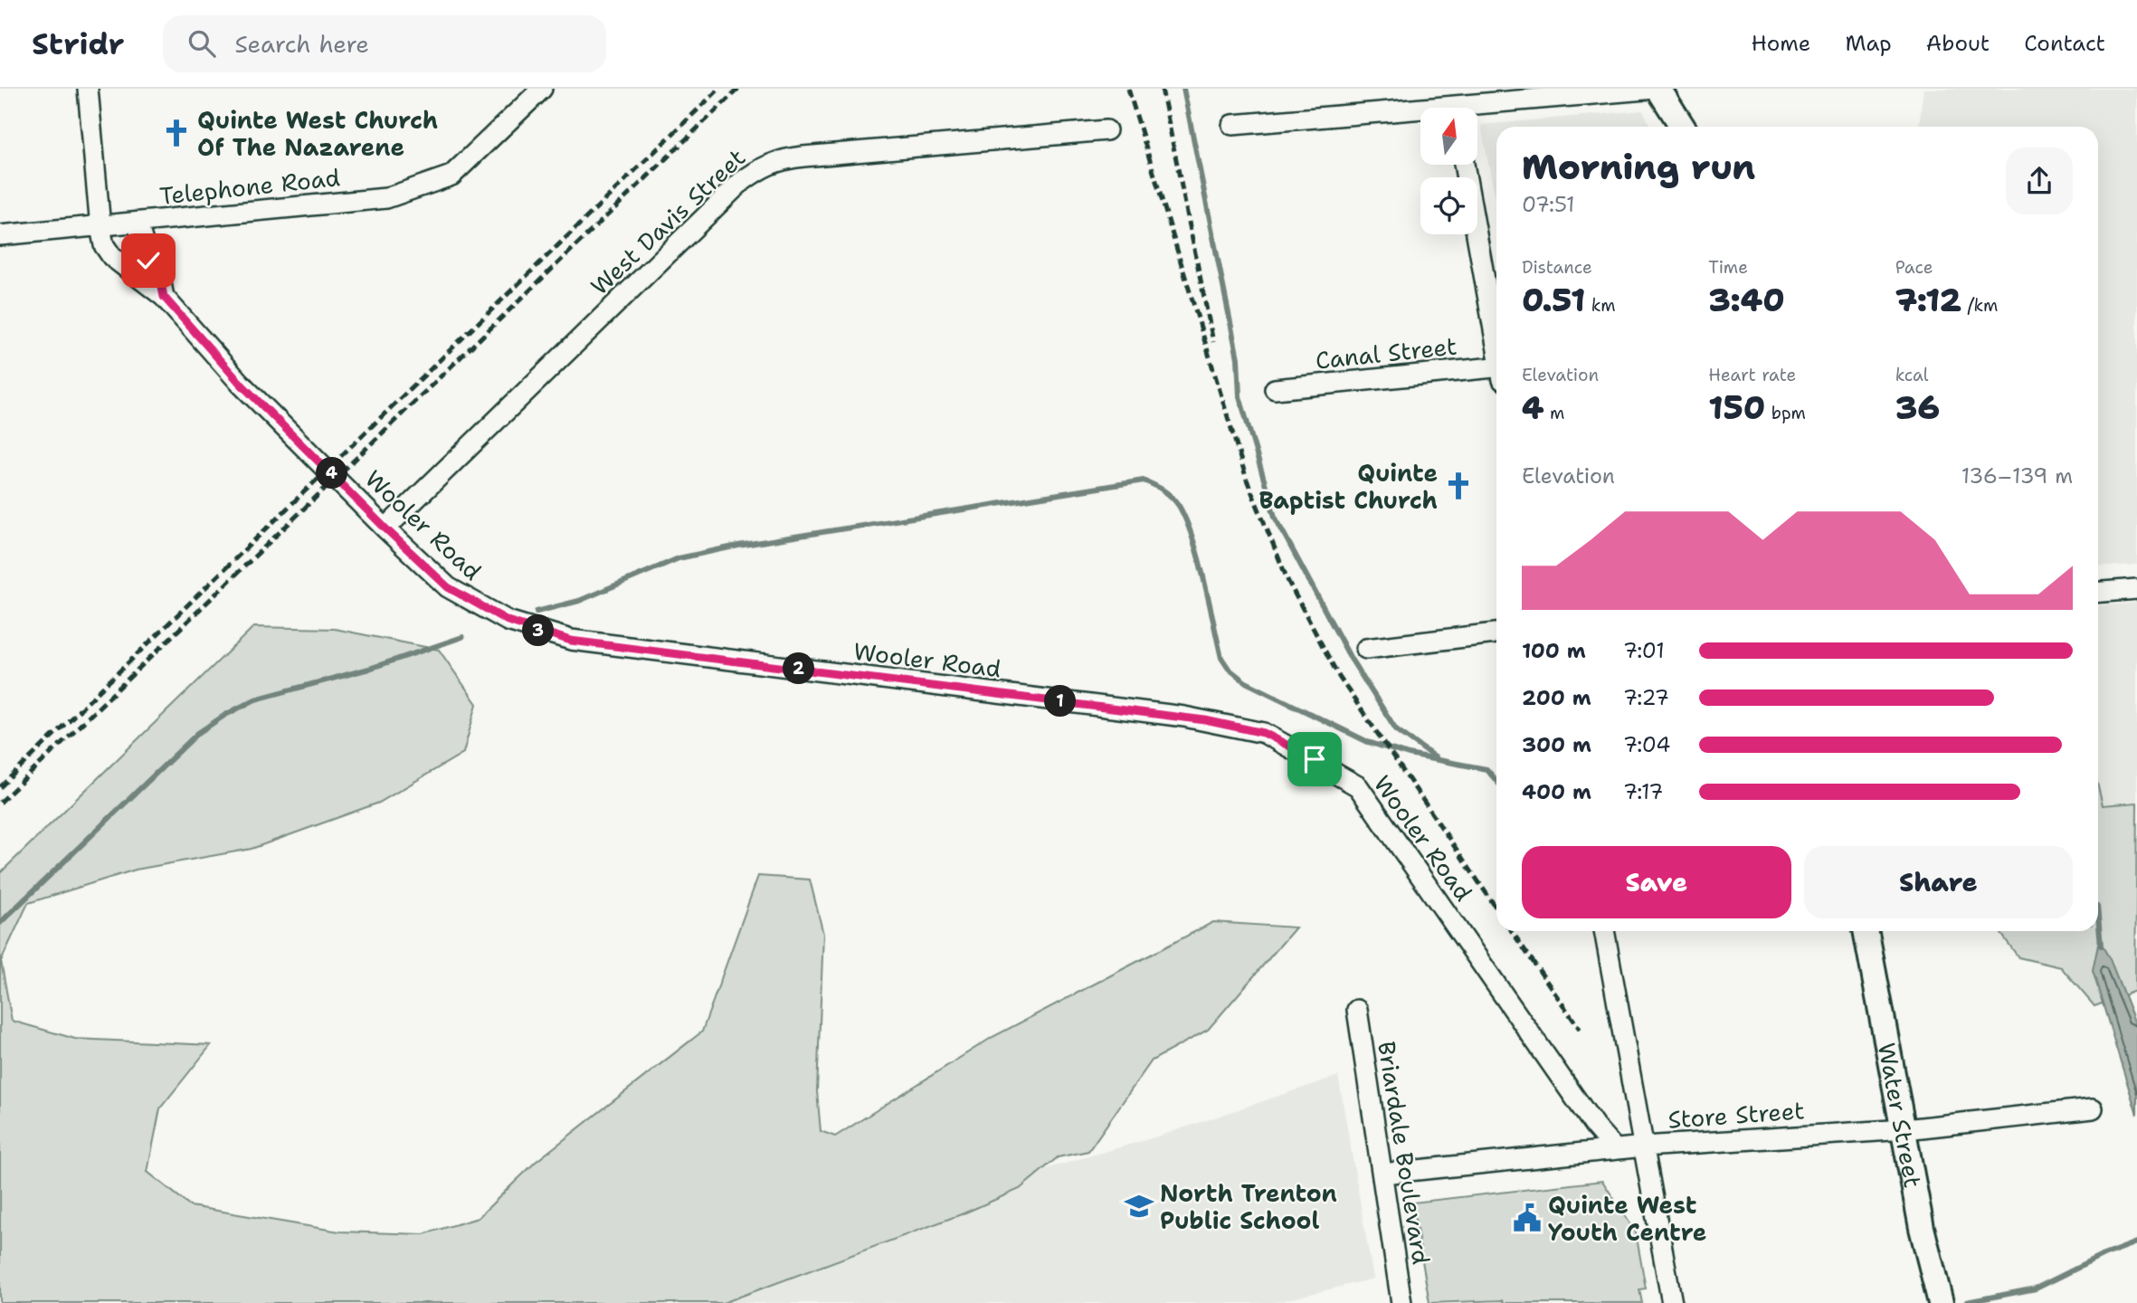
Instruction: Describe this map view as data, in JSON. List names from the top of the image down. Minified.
{"streets":{"main road":["Water Street"],"street":["Telephone Road","West Davis Street","Canal Street","Wooler Road","Store Street","Briardale Boulevard"]},"crossings":[["Telephone Road","Wooler Road"],["West Davis Street","Wooler Road"],["Wooler Road","Store Street"],["Water Street","Store Street"],["Store Street","Briardale Boulevard"]],"places":{"church":["Quinte West Church Of The Nazarene","Quinte Baptist Church"],"school or university":["North Trenton Public School"],"public building":["Quinte West Youth Centre"]},"north":"top","page":{"header":"Stridr","search":"Search here","nav":["Home","Map","About","Contact"],"heading":["Morning run","07:51"],"stats":[["Distance","0.51 km"],["Time","3:40"],["Pace","7:12 /km"],["Elevation","4 m"],["Heart rate","150 bpm"],["kcal","36"]],"chart":["Elevation","136–139 m"],"pins":["4","3","2","1"],"list":[{"name":"100 m","note":"7:01"},{"name":"200 m","note":"7:27"},{"name":"300 m","note":"7:04"},{"name":"400 m","note":"7:17"}],"buttons":["Save","Share"]}}
